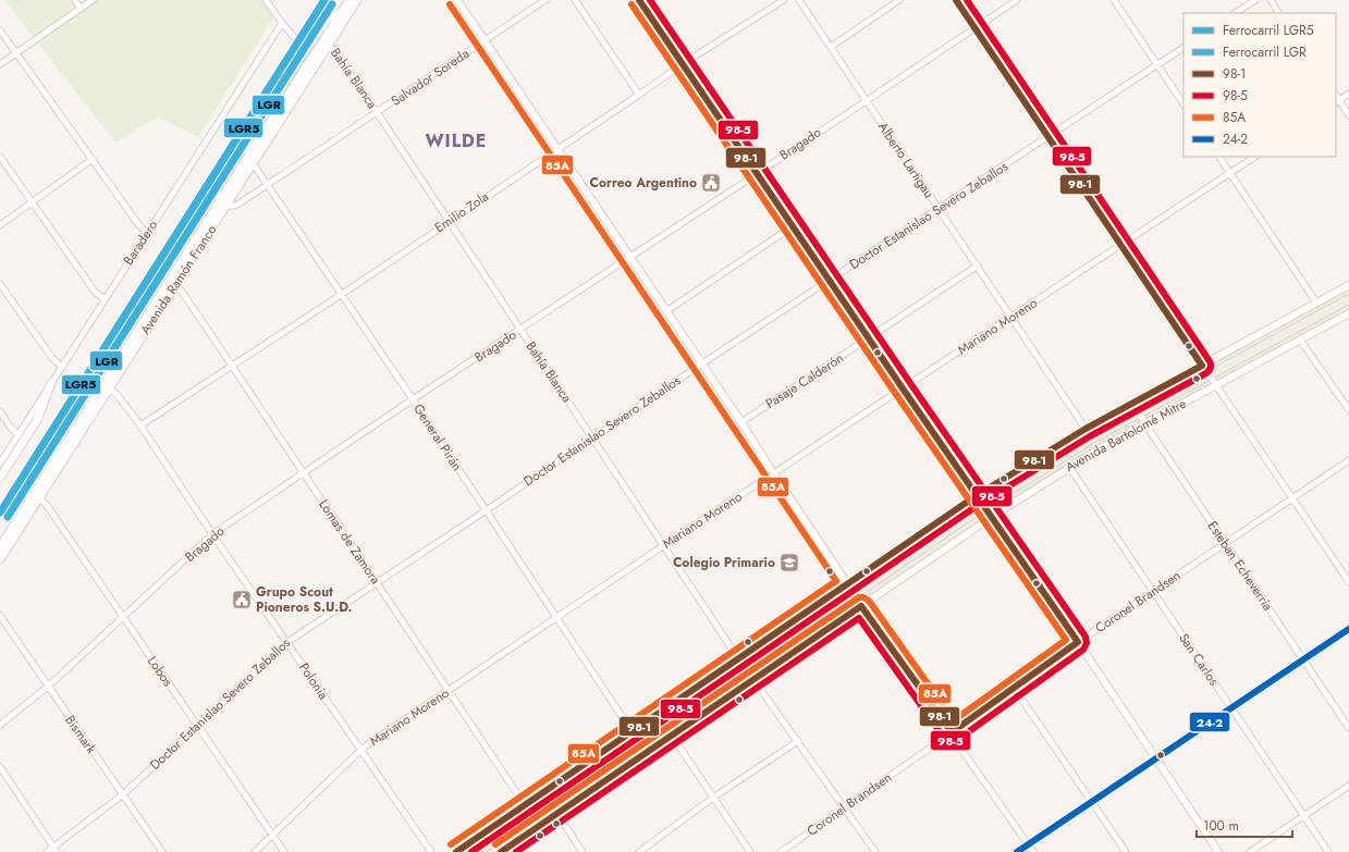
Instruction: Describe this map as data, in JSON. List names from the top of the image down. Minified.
{"streets":{"main road":["Avenida Ramón Franco","Avenida Bartolomé Mitre"],"street":["Salvador Soreda","Bahía Blanca","Bragado","Alberto Lartigau","Emilio Zola","Doctor Estanislao Severo Zeballos","Baradero","Mariano Moreno","Pasaje Calderón","General Pirán","Lomas de Zamora","Esteban Echeverría","Coronel Brandsen","San Carlos","Lobos","Polonia","Bismark"]},"crossings":[["Salvador Soreda","Bahía Blanca"],["Salvador Soreda","Avenida Ramón Franco"],["Salvador Soreda","General Pirán"],["Bahía Blanca","Bragado"],["Bahía Blanca","Emilio Zola"],["Bahía Blanca","Doctor Estanislao Severo Zeballos"],["Bahía Blanca","Avenida Ramón Franco"],["Bahía Blanca","Mariano Moreno"],["Bahía Blanca","Avenida Bartolomé Mitre"],["Bahía Blanca","Coronel Brandsen"],["Bragado","Alberto Lartigau"],["Bragado","General Pirán"],["Bragado","Lomas de Zamora"],["Bragado","Lobos"],["Bragado","Polonia"],["Bragado","Bismark"],["Alberto Lartigau","Doctor Estanislao Severo Zeballos"],["Alberto Lartigau","Mariano Moreno"],["Alberto Lartigau","Pasaje Calderón"],["Alberto Lartigau","Avenida Bartolomé Mitre"],["Emilio Zola","General Pirán"],["Emilio Zola","Lomas de Zamora"],["Emilio Zola","Polonia"],["Doctor Estanislao Severo Zeballos","General Pirán"],["Doctor Estanislao Severo Zeballos","Lomas de Zamora"],["Doctor Estanislao Severo Zeballos","Lobos"],["Doctor Estanislao Severo Zeballos","Polonia"],["Doctor Estanislao Severo Zeballos","Bismark"],["Avenida Ramón Franco","General Pirán"],["Avenida Ramón Franco","Lomas de Zamora"],["Avenida Ramón Franco","Lobos"],["Avenida Ramón Franco","Polonia"],["Mariano Moreno","General Pirán"],["Mariano Moreno","Lomas de Zamora"],["Mariano Moreno","Lobos"],["Mariano Moreno","Polonia"],["Avenida Bartolomé Mitre","General Pirán"],["Avenida Bartolomé Mitre","Lomas de Zamora"],["Avenida Bartolomé Mitre","Esteban Echeverría"],["Avenida Bartolomé Mitre","San Carlos"],["Esteban Echeverría","Coronel Brandsen"],["Coronel Brandsen","San Carlos"]],"districts":["WILDE"],"places":{"public building":["Correo Argentino","Grupo Scout Pioneros S.U.D."],"school or university":["Colegio Primario"]},"lines":["rail line LGR5","transit line 98-1","transit line 98-5","rail line LGR","transit line 85A","transit line 24-2"],"legend":["Ferrocarril LGR5","Ferrocarril LGR","98-1","98-5","85A","24-2"],"scale_bar":"100 m"}
